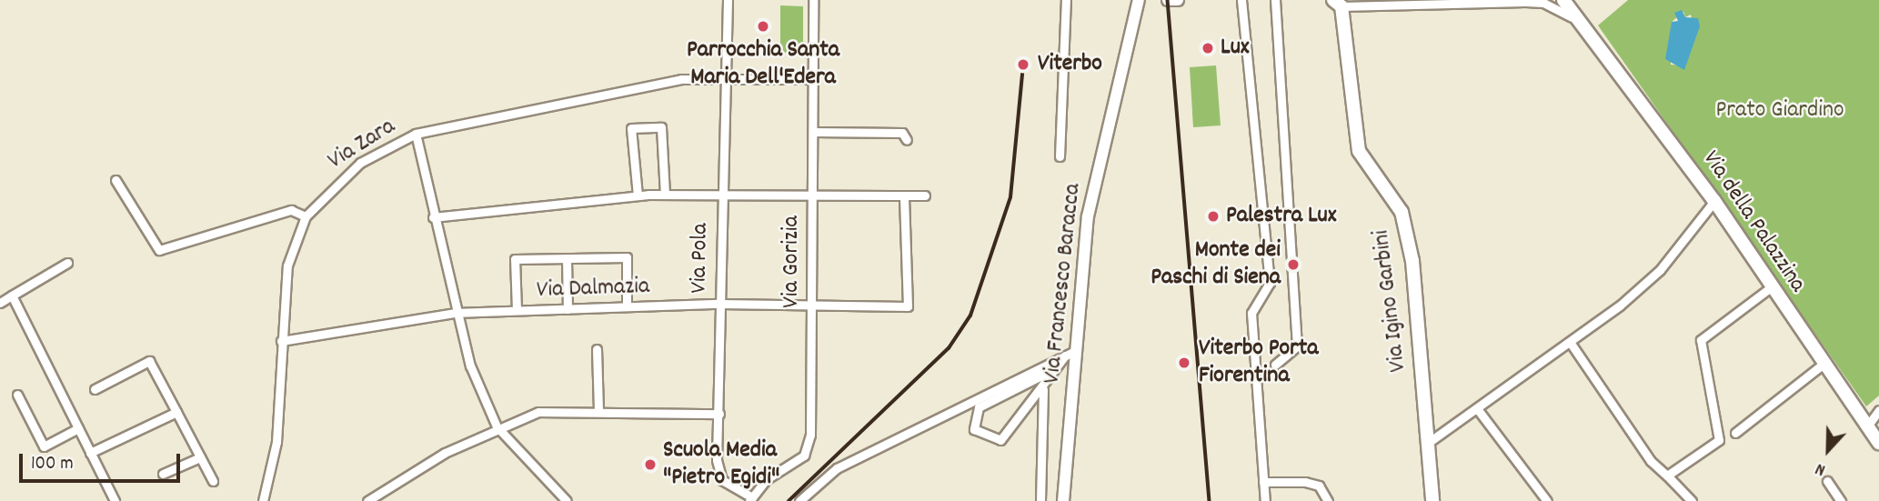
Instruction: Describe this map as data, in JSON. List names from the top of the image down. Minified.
{"streets":{"main road":["Via della Palazzina","Via Francesco Baracca","Via Igino Garbini"],"street":["Via Zara","Via Pola","Via Gorizia","Via Dalmazia"]},"crossings":[["Via Zara","Via Pola"],["Via Zara","Via Gorizia"],["Via Zara","Via Dalmazia"],["Via Pola","Via Gorizia"],["Via Pola","Via Dalmazia"],["Via Gorizia","Via Dalmazia"]],"parks":["Prato Giardino"],"places":["Parrocchia Santa Maria Dell'Edera","Lux","Viterbo","Palestra Lux","Monte dei Paschi di Siena","Viterbo Porta Fiorentina","Scuola Media \"Pietro Egidi\""],"scale_bar":"100 m","north":"bottom"}
